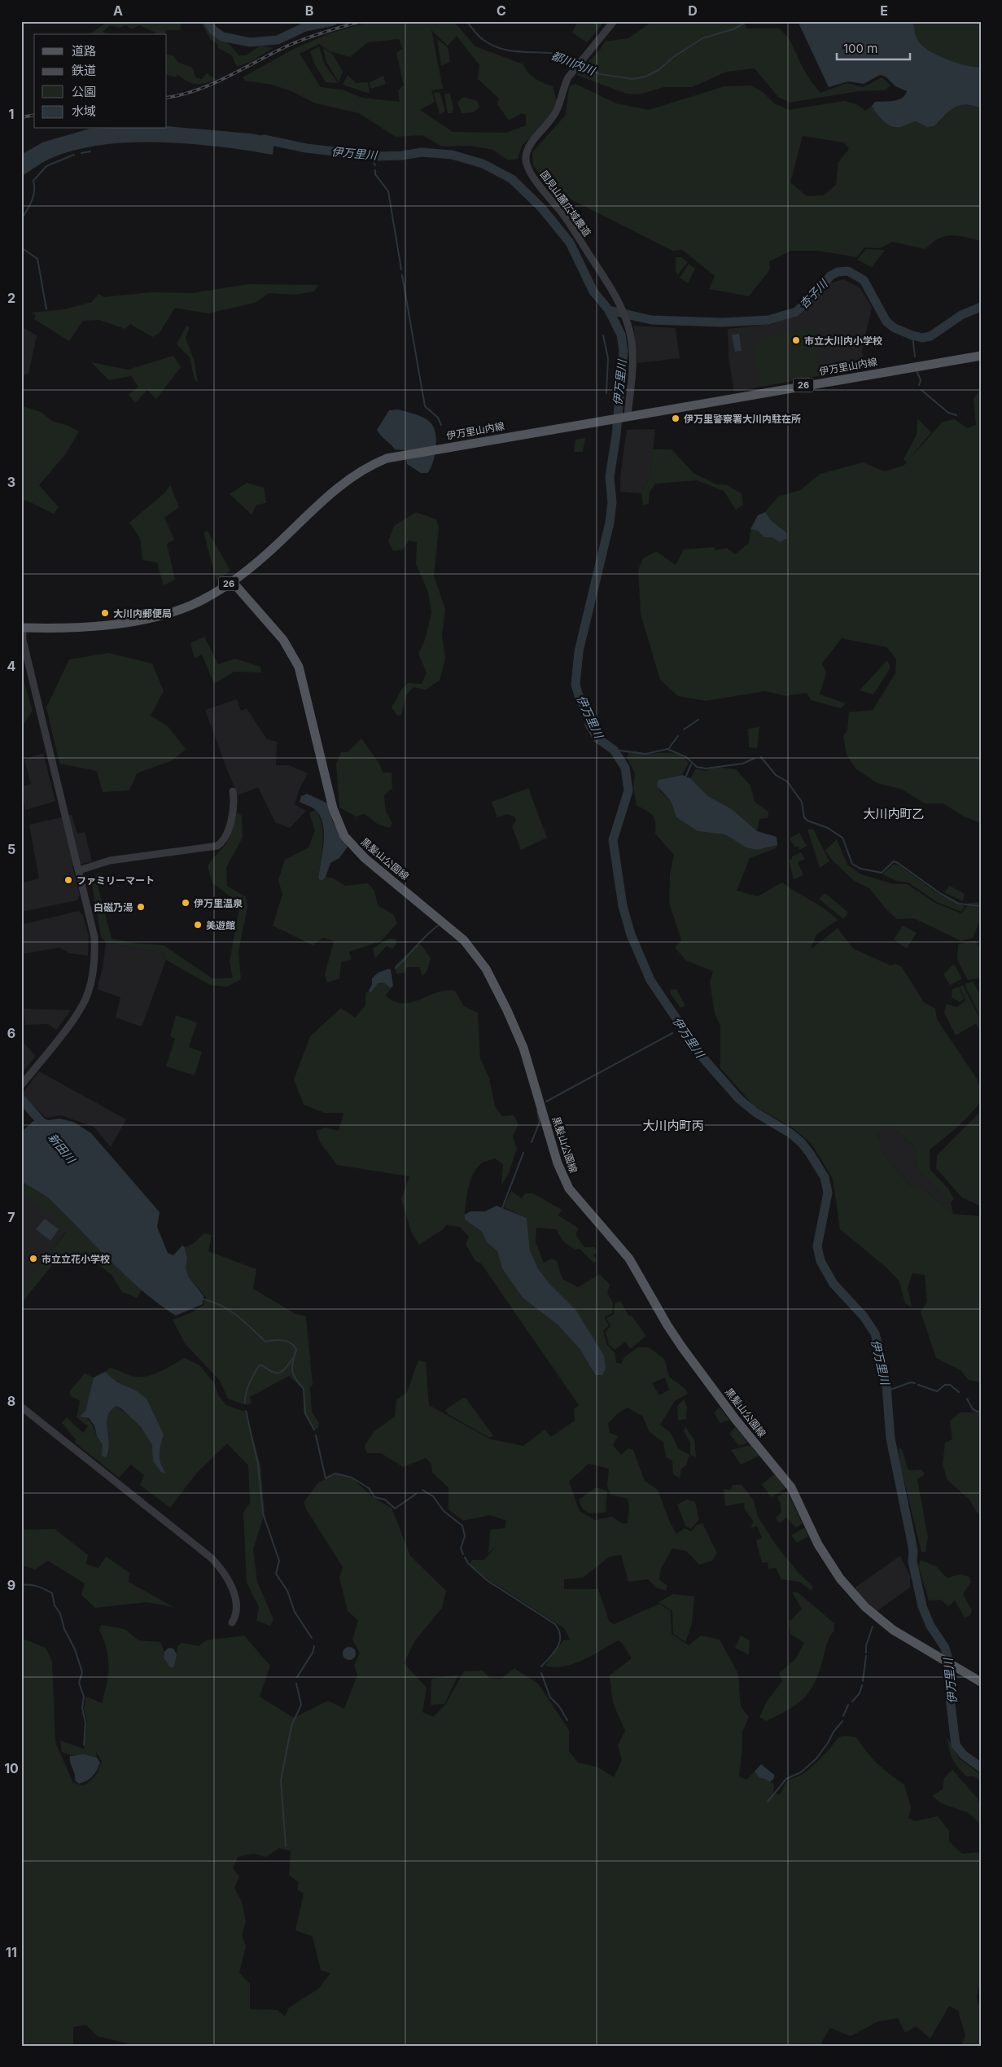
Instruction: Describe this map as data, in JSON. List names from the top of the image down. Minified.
{"streets":{"main road":["伊万里山内線","26","黒髪山公園線"],"street":["国見山麓広域農道"]},"crossings":[["国見山麓広域農道","伊万里山内線"],["伊万里山内線","黒髪山公園線"]],"districts":["大川内町乙","大川内町丙"],"water":["都川内川","伊万里川","杏子川","新田川"],"places":["市立大川内小学校","伊万里警察署大川内駐在所","大川内郵便局","ファミリーマート","伊万里温泉","白磁乃湯","美遊館","市立立花小学校"],"legend":["道路","鉄道","公園","水域"],"scale_bar":"100 m","grid":{"columns":["A","B","C","D","E"],"rows":["1","2","3","4","5","6","7","8","9","10","11"]}}
